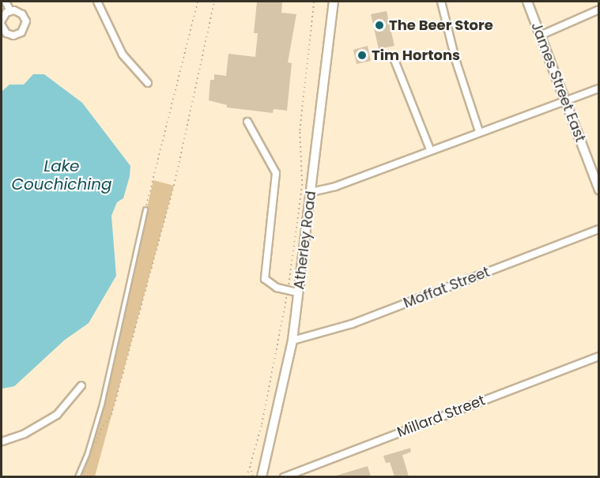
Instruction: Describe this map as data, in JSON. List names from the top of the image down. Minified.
{"streets":{"main road":["James Street East","Atherley Road"],"street":["Moffat Street","Millard Street"]},"crossings":[["Atherley Road","Moffat Street"]],"water":["Lake Couchiching"],"places":["The Beer Store","Tim Hortons"]}
